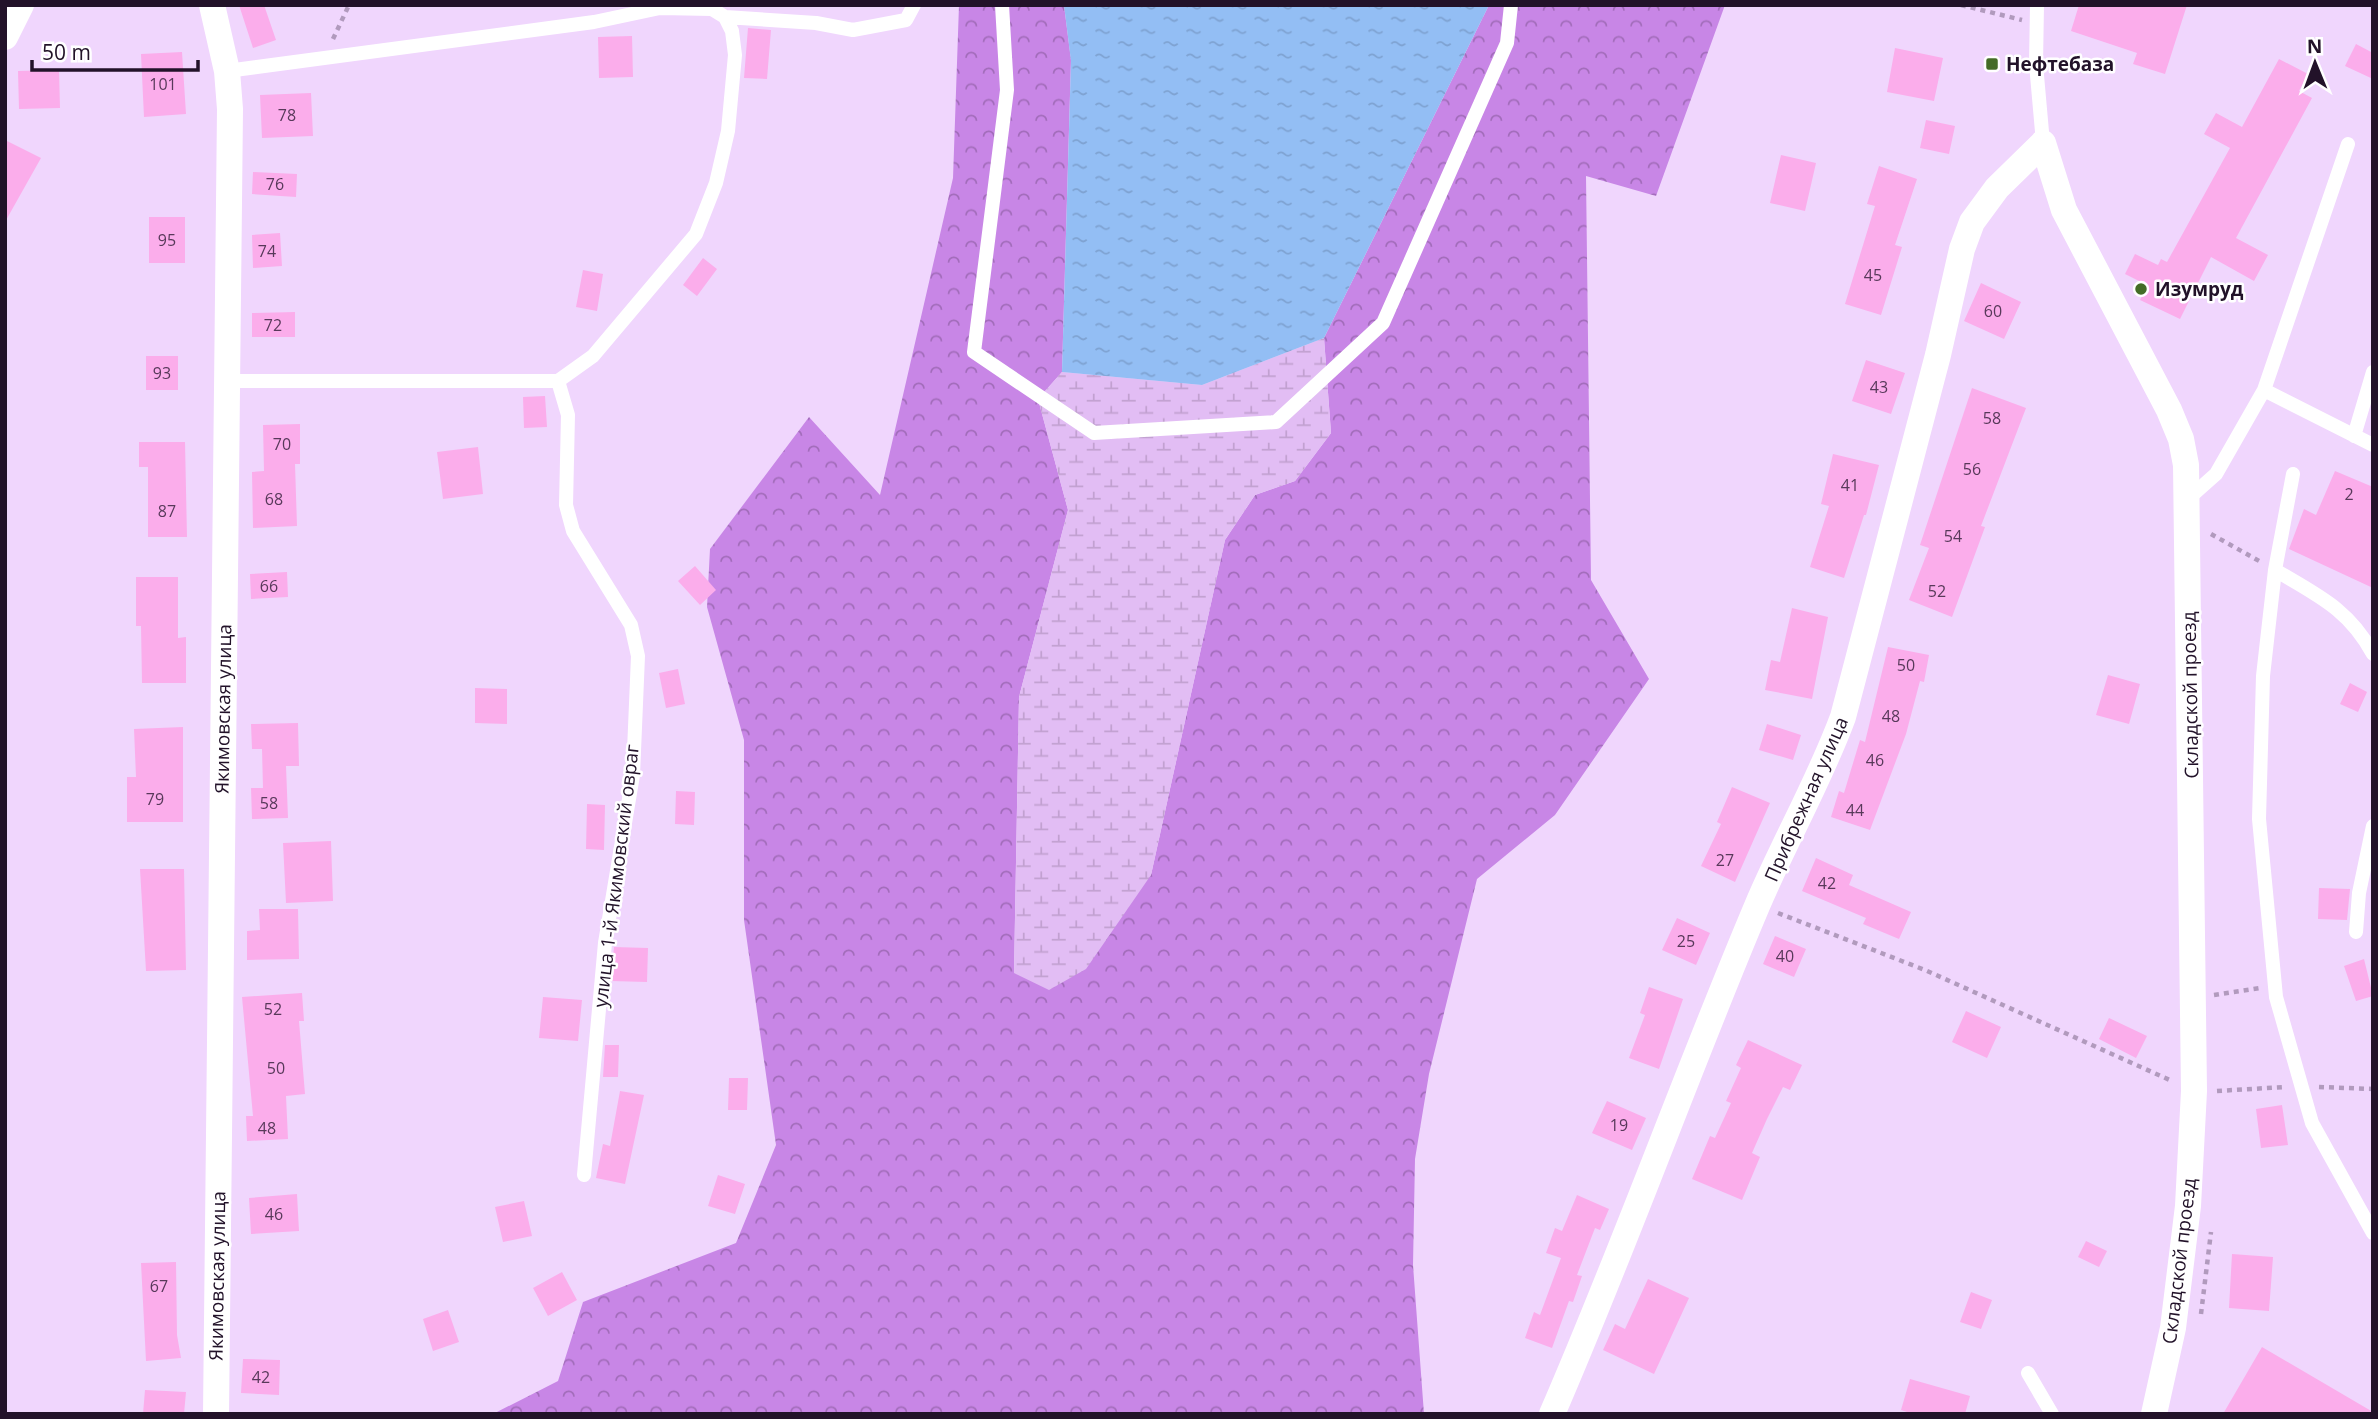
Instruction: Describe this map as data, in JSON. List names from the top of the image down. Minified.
{"streets":{"street":["Складской проезд","Якимовская улица","Прибрежная улица"],"lane":["улица 1-й Якимовский овраг"]},"crossings":[["Складской проезд","Прибрежная улица"]],"places":{"transit":["Нефтебаза"],"other":["Изумруд"]},"house_numbers":["101","78","76","95","74","45","60","72","93","43","58","70","56","41","2","68","87","54","66","52","50","48","46","79","58","44","27","42","25","40","52","50","19","48","46","67","42"],"scale_bar":"50 m","north":"top"}
